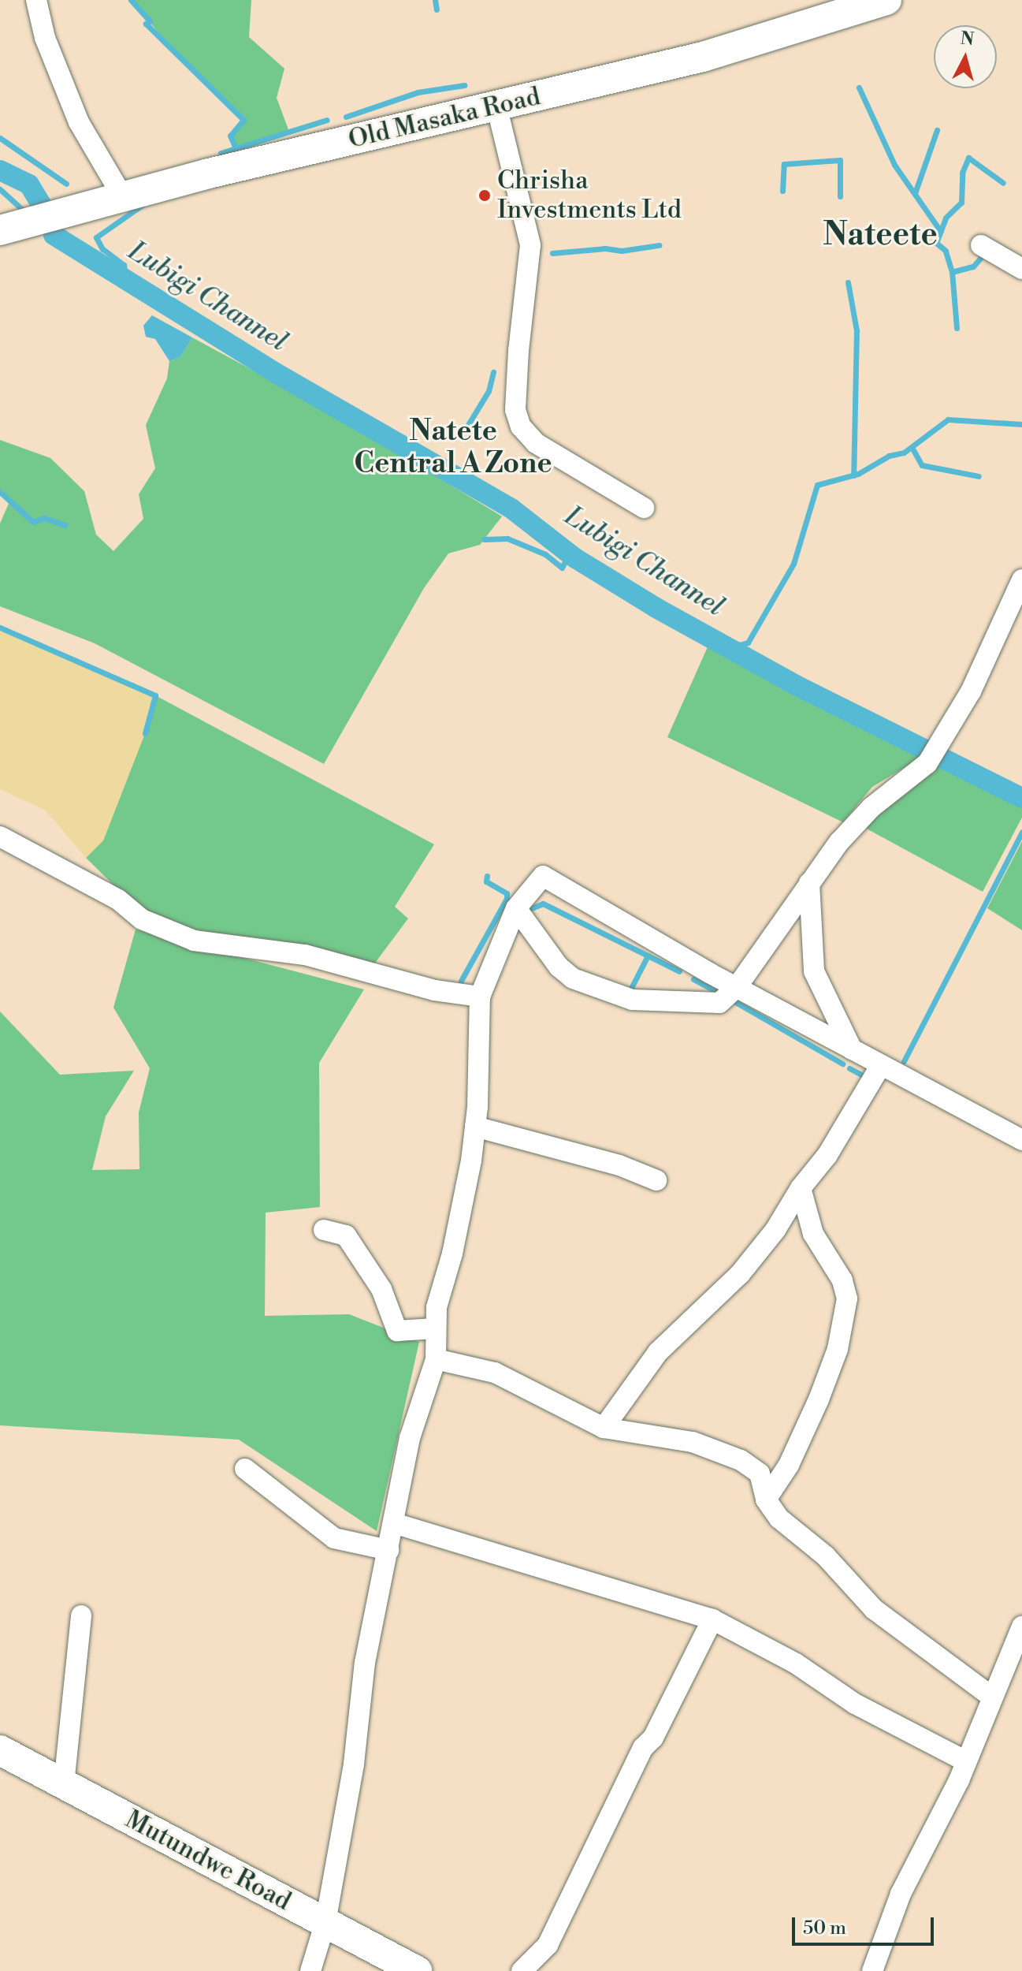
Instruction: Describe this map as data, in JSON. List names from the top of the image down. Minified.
{"streets":{"main road":["Old Masaka Road","Mutundwe Road"]},"districts":["Nateete","Natete Central A Zone"],"water":["Lubigi Channel"],"places":["Chrisha Investments Ltd"],"scale_bar":"50 m","north":"top"}
